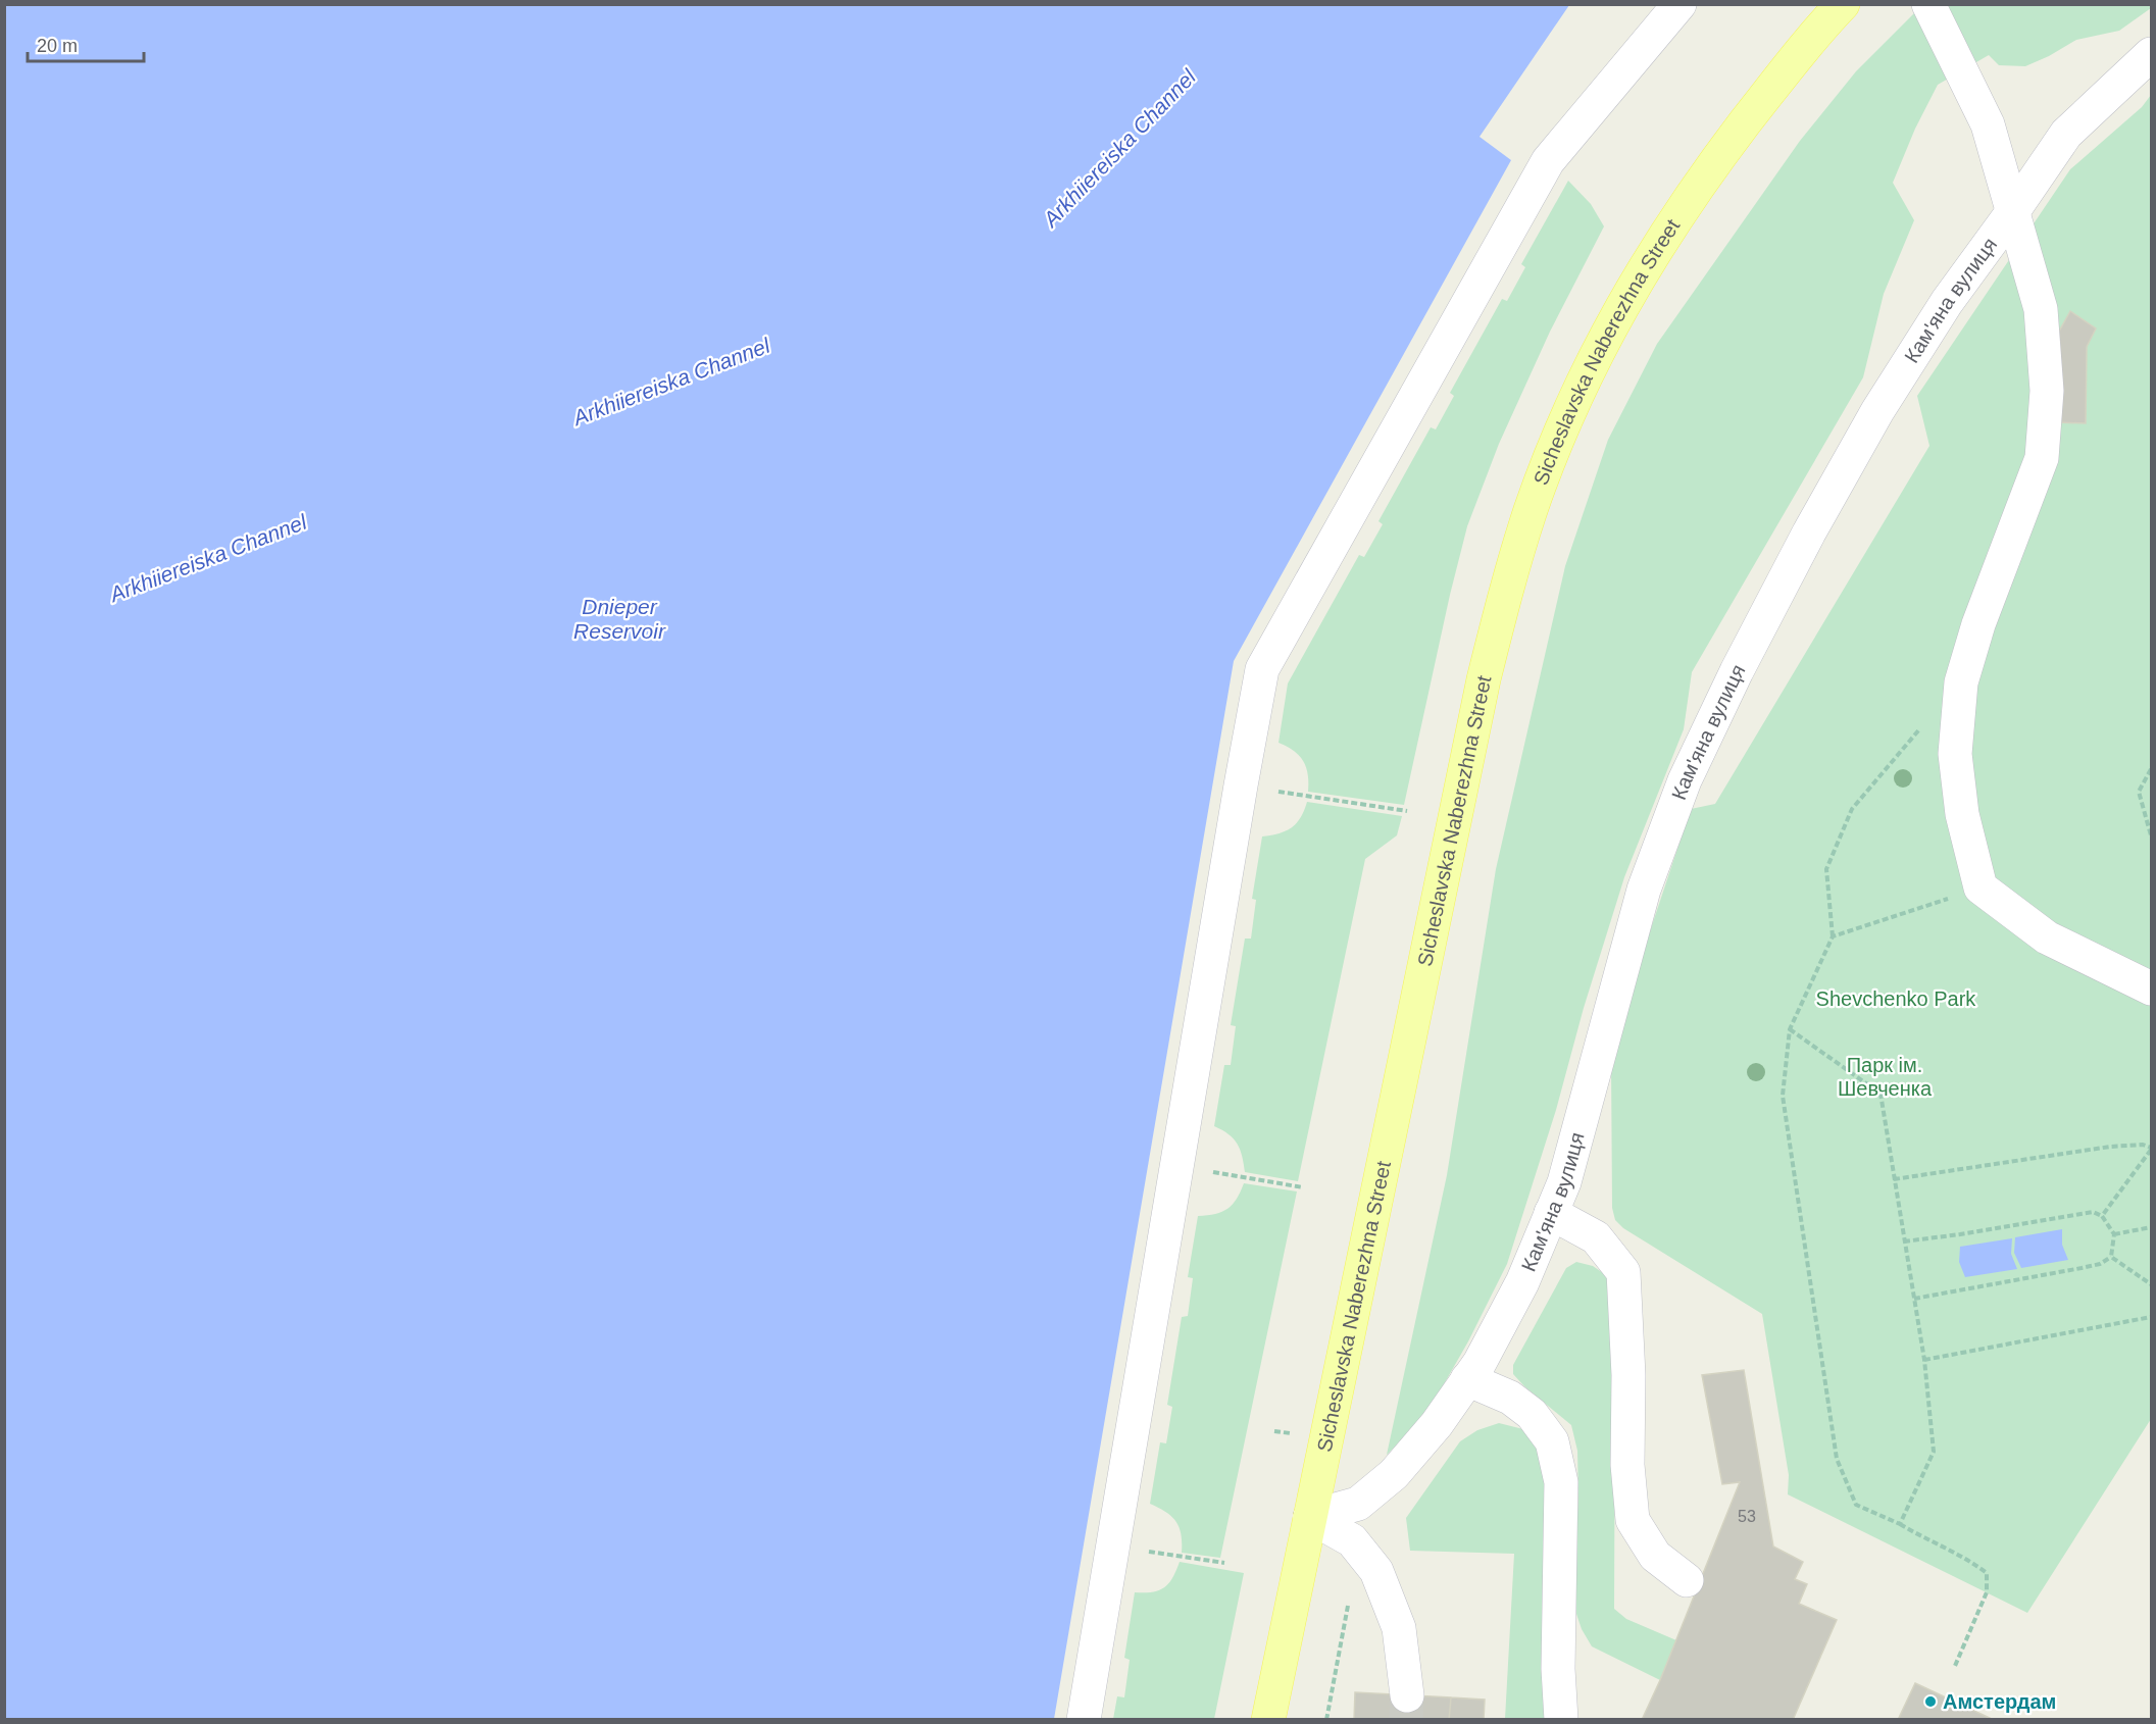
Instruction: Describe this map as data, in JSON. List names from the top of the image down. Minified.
{"streets":{"main road":["Sicheslavska Naberezhna Street"],"street":["Кам'яна вулиця"]},"crossings":[["Кам'яна вулиця","Sicheslavska Naberezhna Street"]],"water":["Arkhiiereiska Channel","Dnieper Reservoir"],"parks":["Shevchenko Park","Парк iм. Шевченка"],"places":["Амстердам"],"house_numbers":["53"],"scale_bar":"20 m"}
